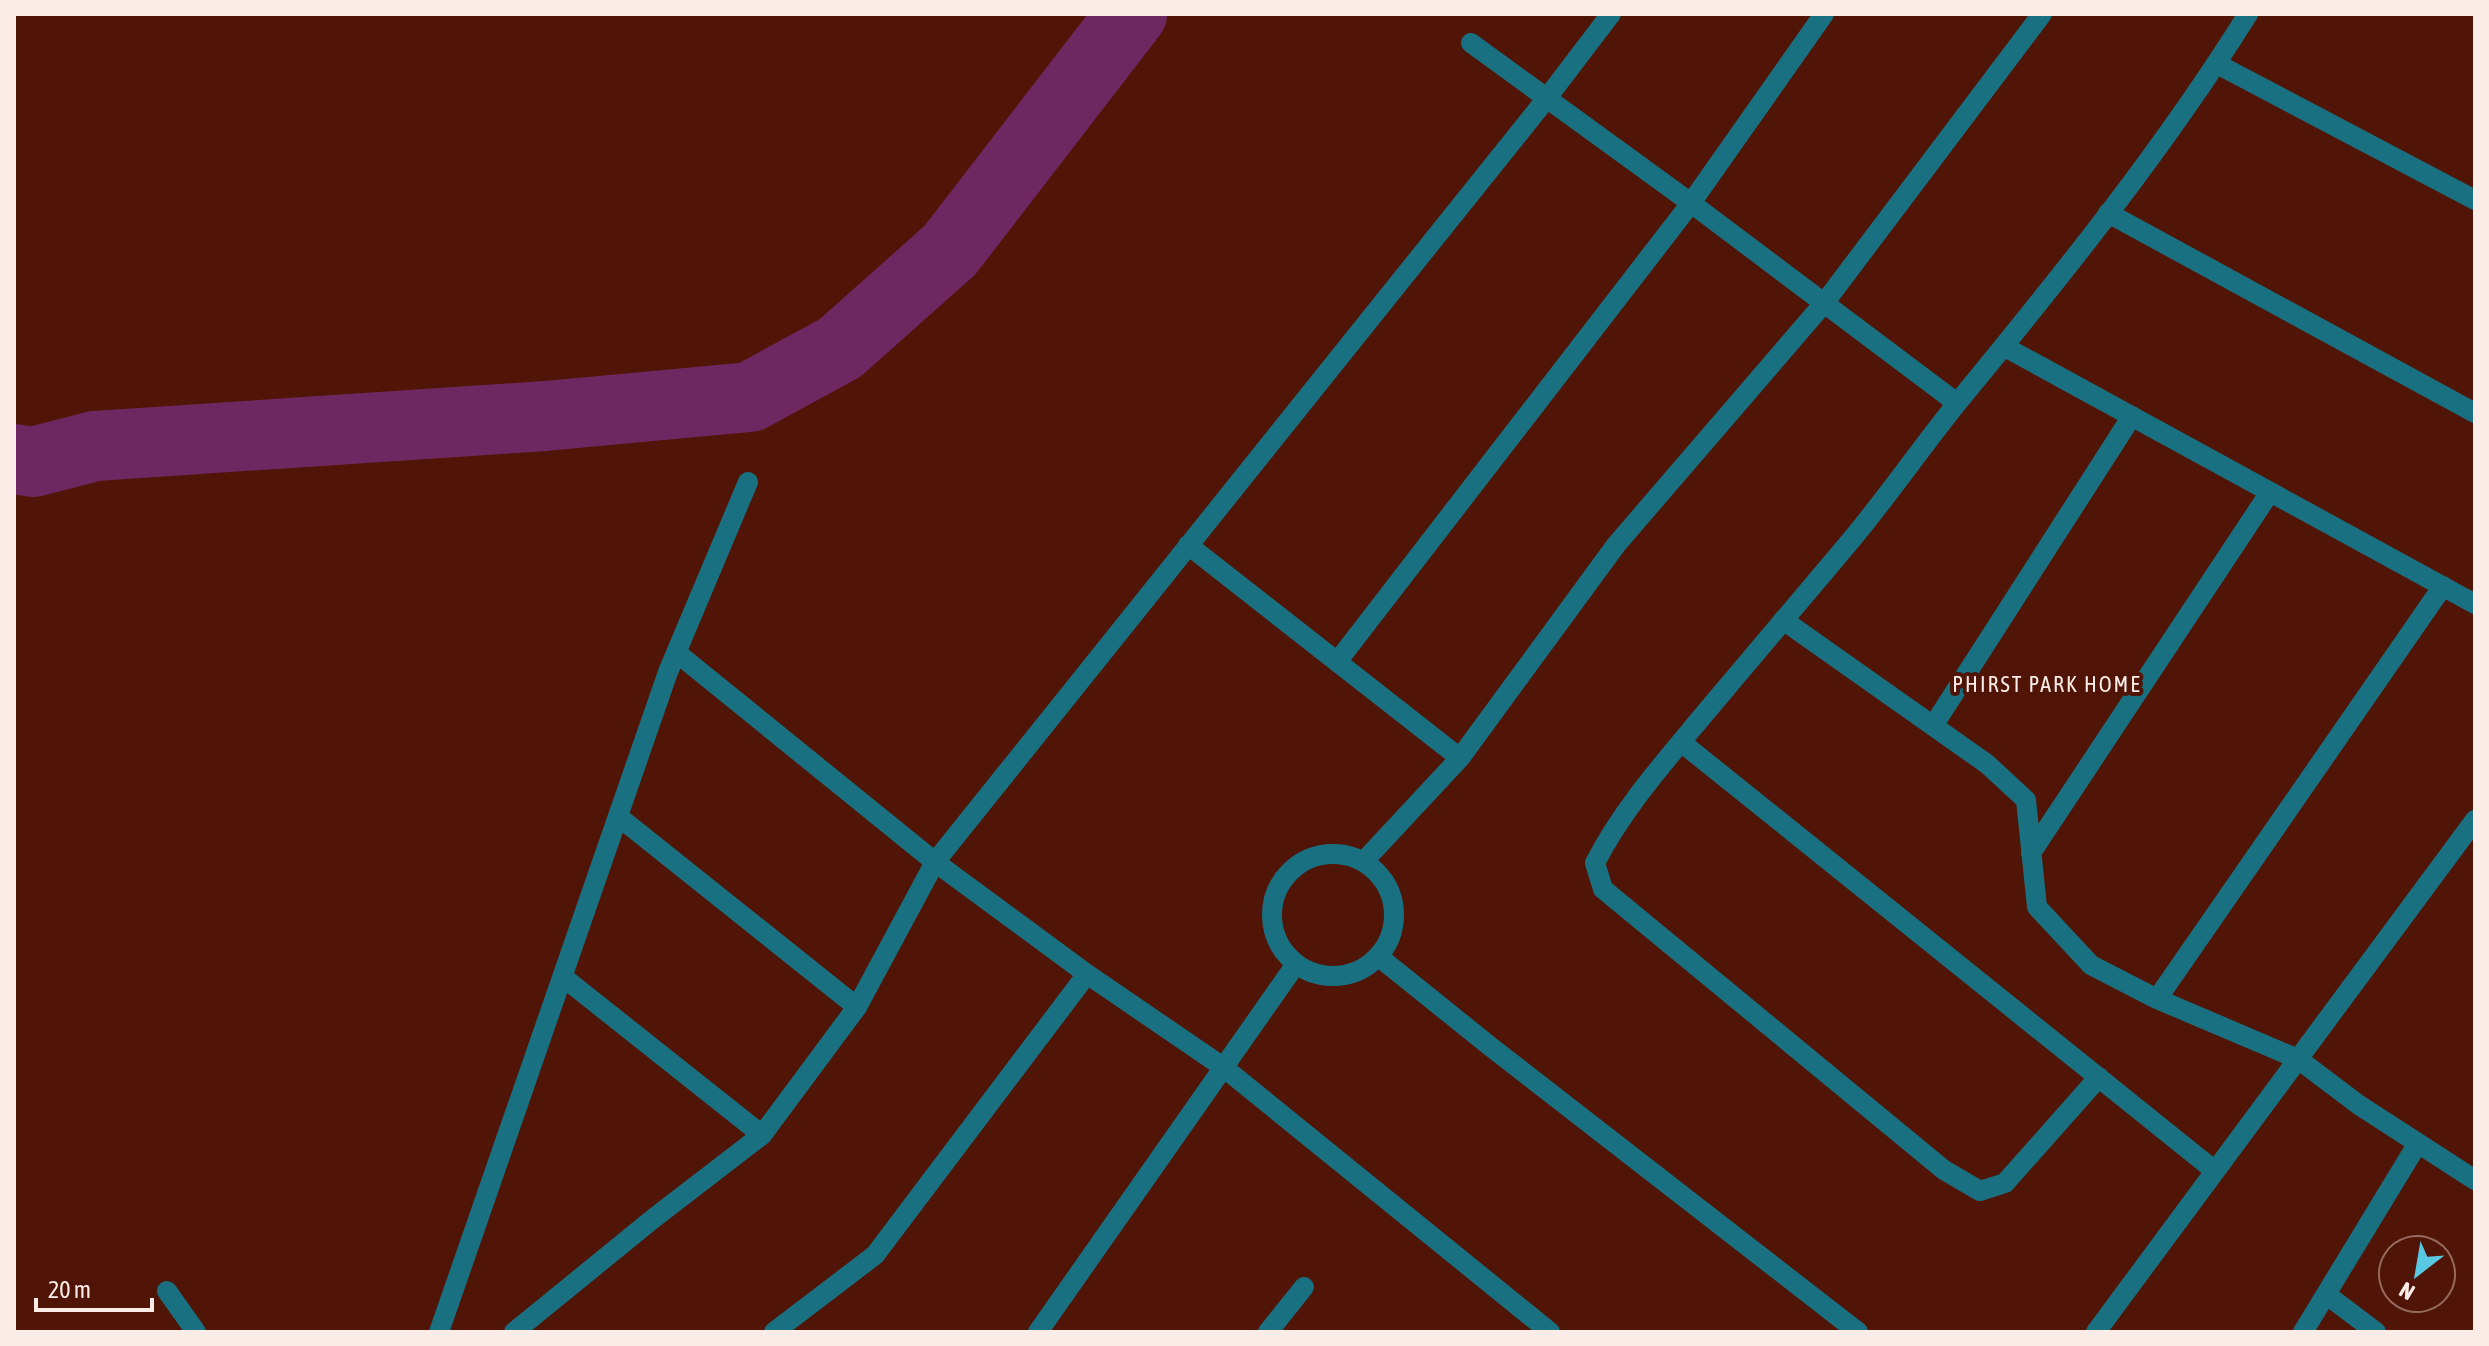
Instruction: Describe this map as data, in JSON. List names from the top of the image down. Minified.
{"districts":["PHIRST PARK HOME"],"scale_bar":"20 m","north":"bottom left"}
